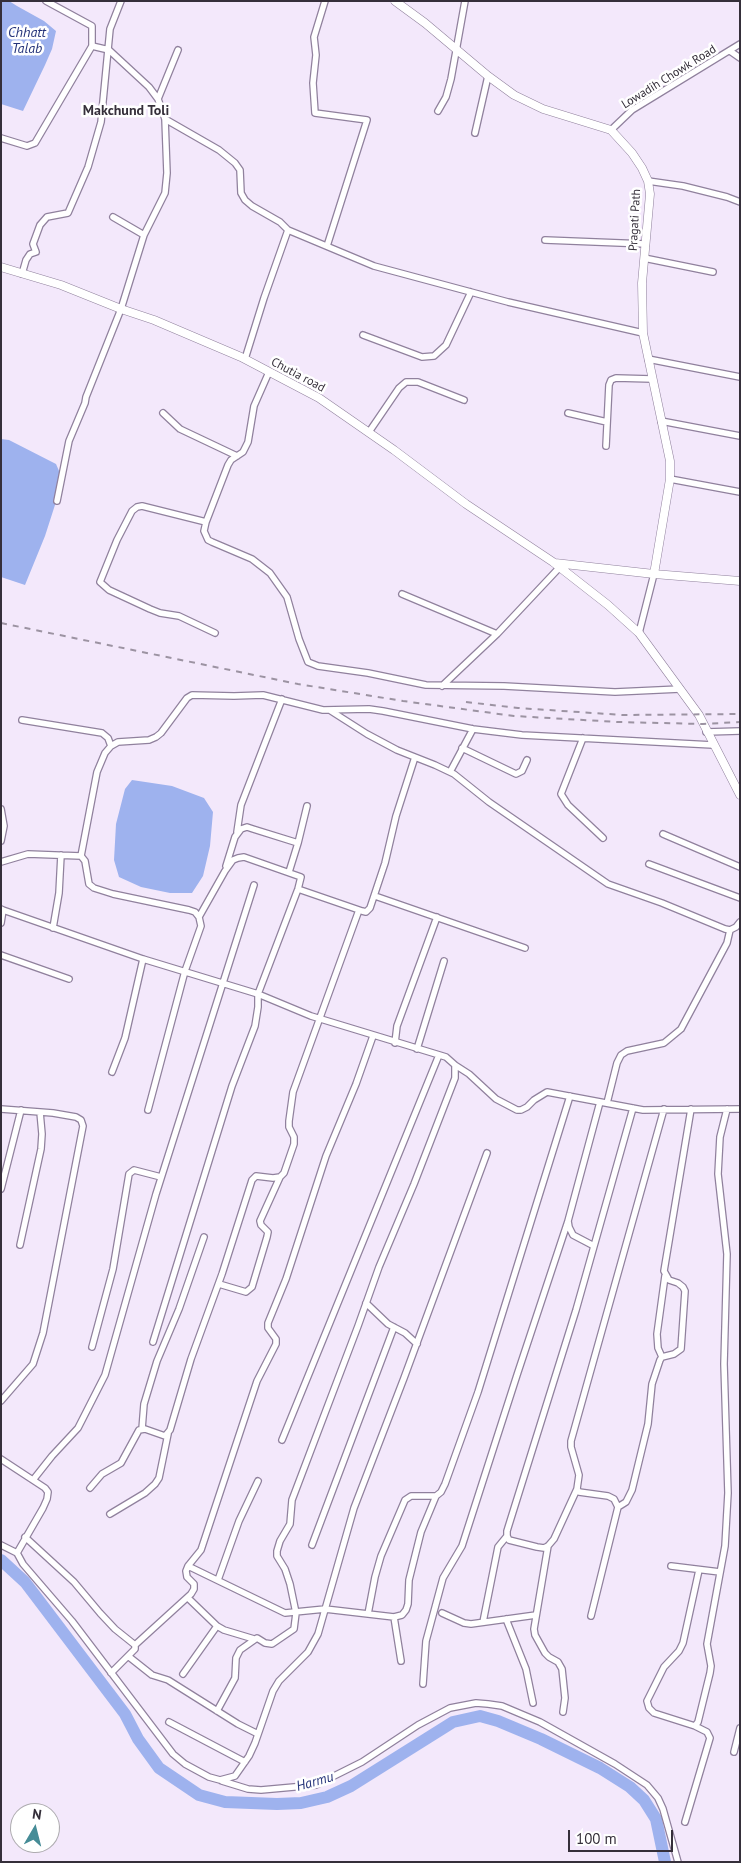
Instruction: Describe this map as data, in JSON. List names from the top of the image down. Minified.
{"streets":{"street":["Lowadih Chowk Road","Pragati Path","Chutia road"]},"crossings":[["Lowadih Chowk Road","Pragati Path"]],"districts":["Makchund Toli"],"water":["Chhatt Talab","Harmu"],"scale_bar":"100 m","north":"top"}
